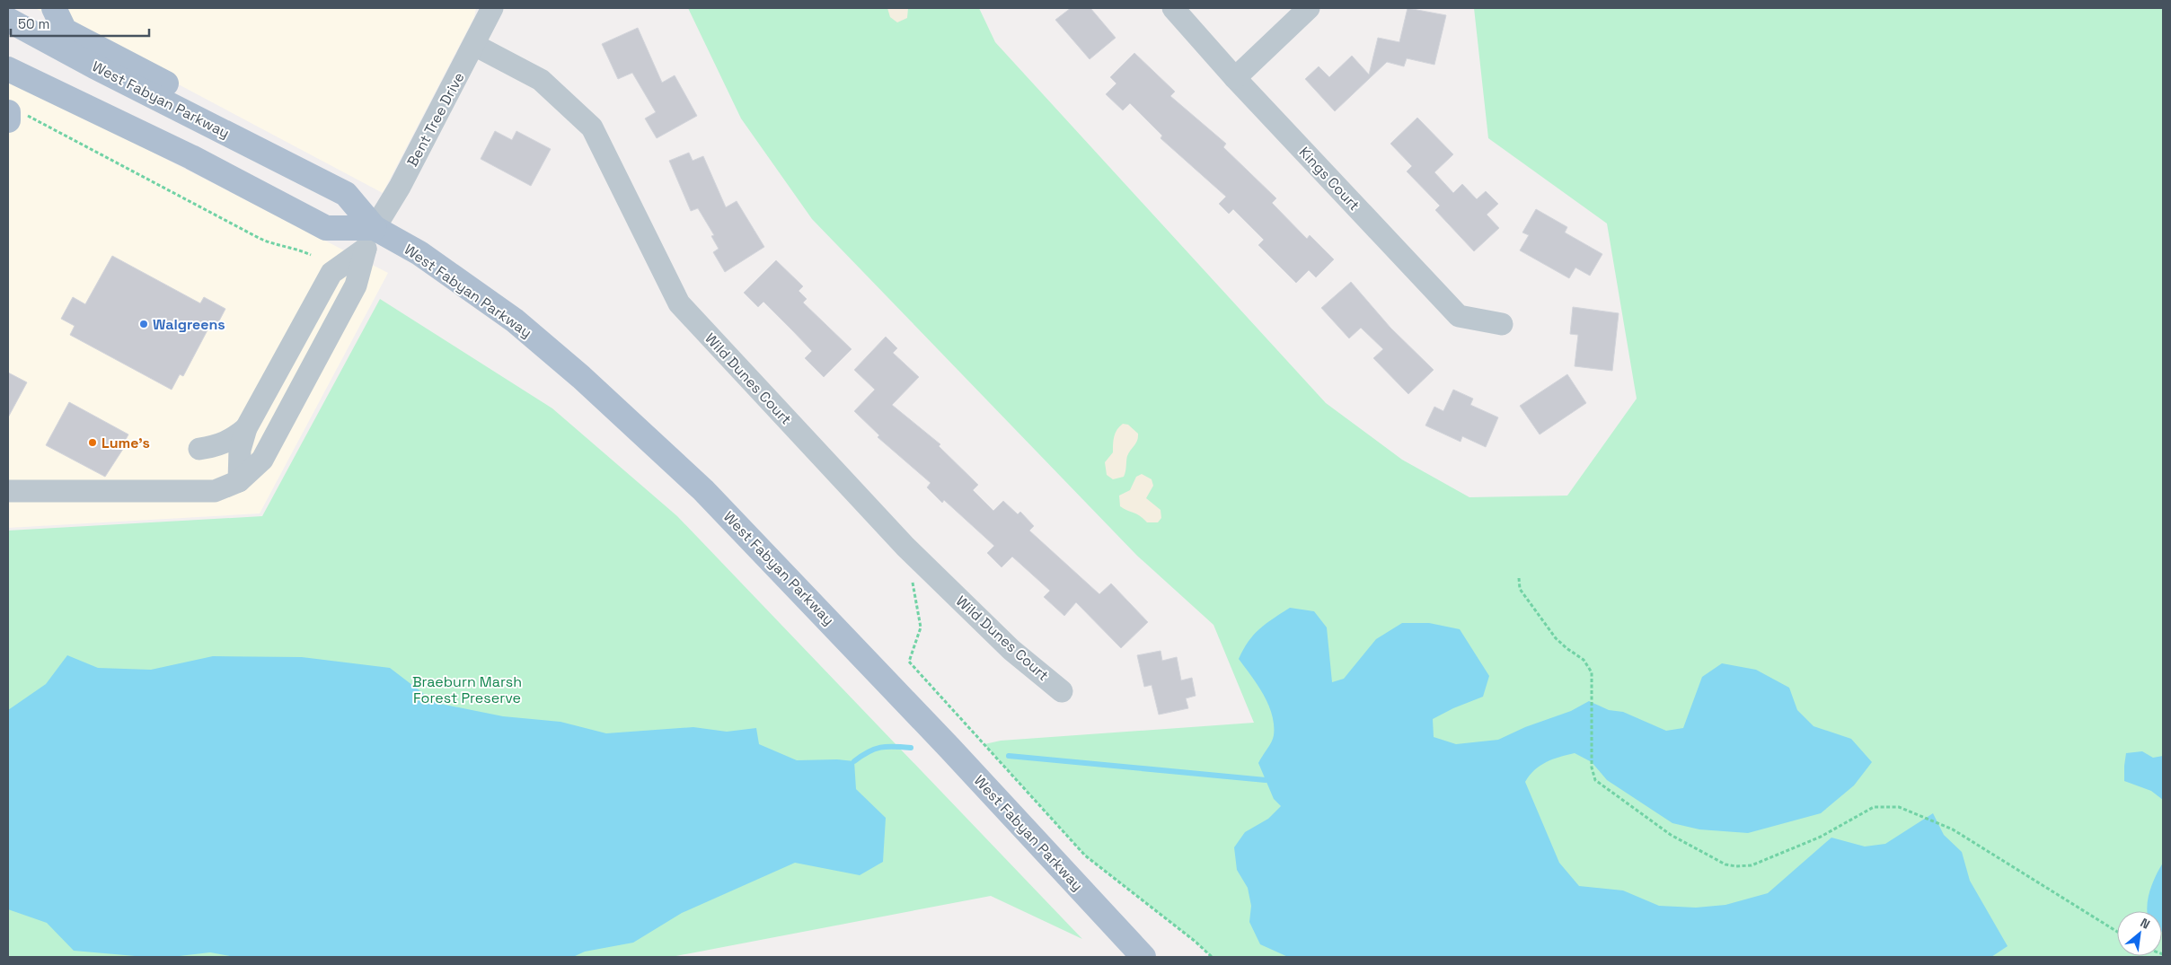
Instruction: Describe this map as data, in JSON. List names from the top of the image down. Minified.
{"streets":{"main road":["West Fabyan Parkway"],"street":["Bent Tree Drive","Kings Court","Wild Dunes Court"]},"crossings":[["West Fabyan Parkway","Bent Tree Drive"],["Bent Tree Drive","Wild Dunes Court"]],"parks":["Braeburn Marsh Forest Preserve"],"places":["Walgreens","Lume's"],"scale_bar":"50 m","north":"top right"}
